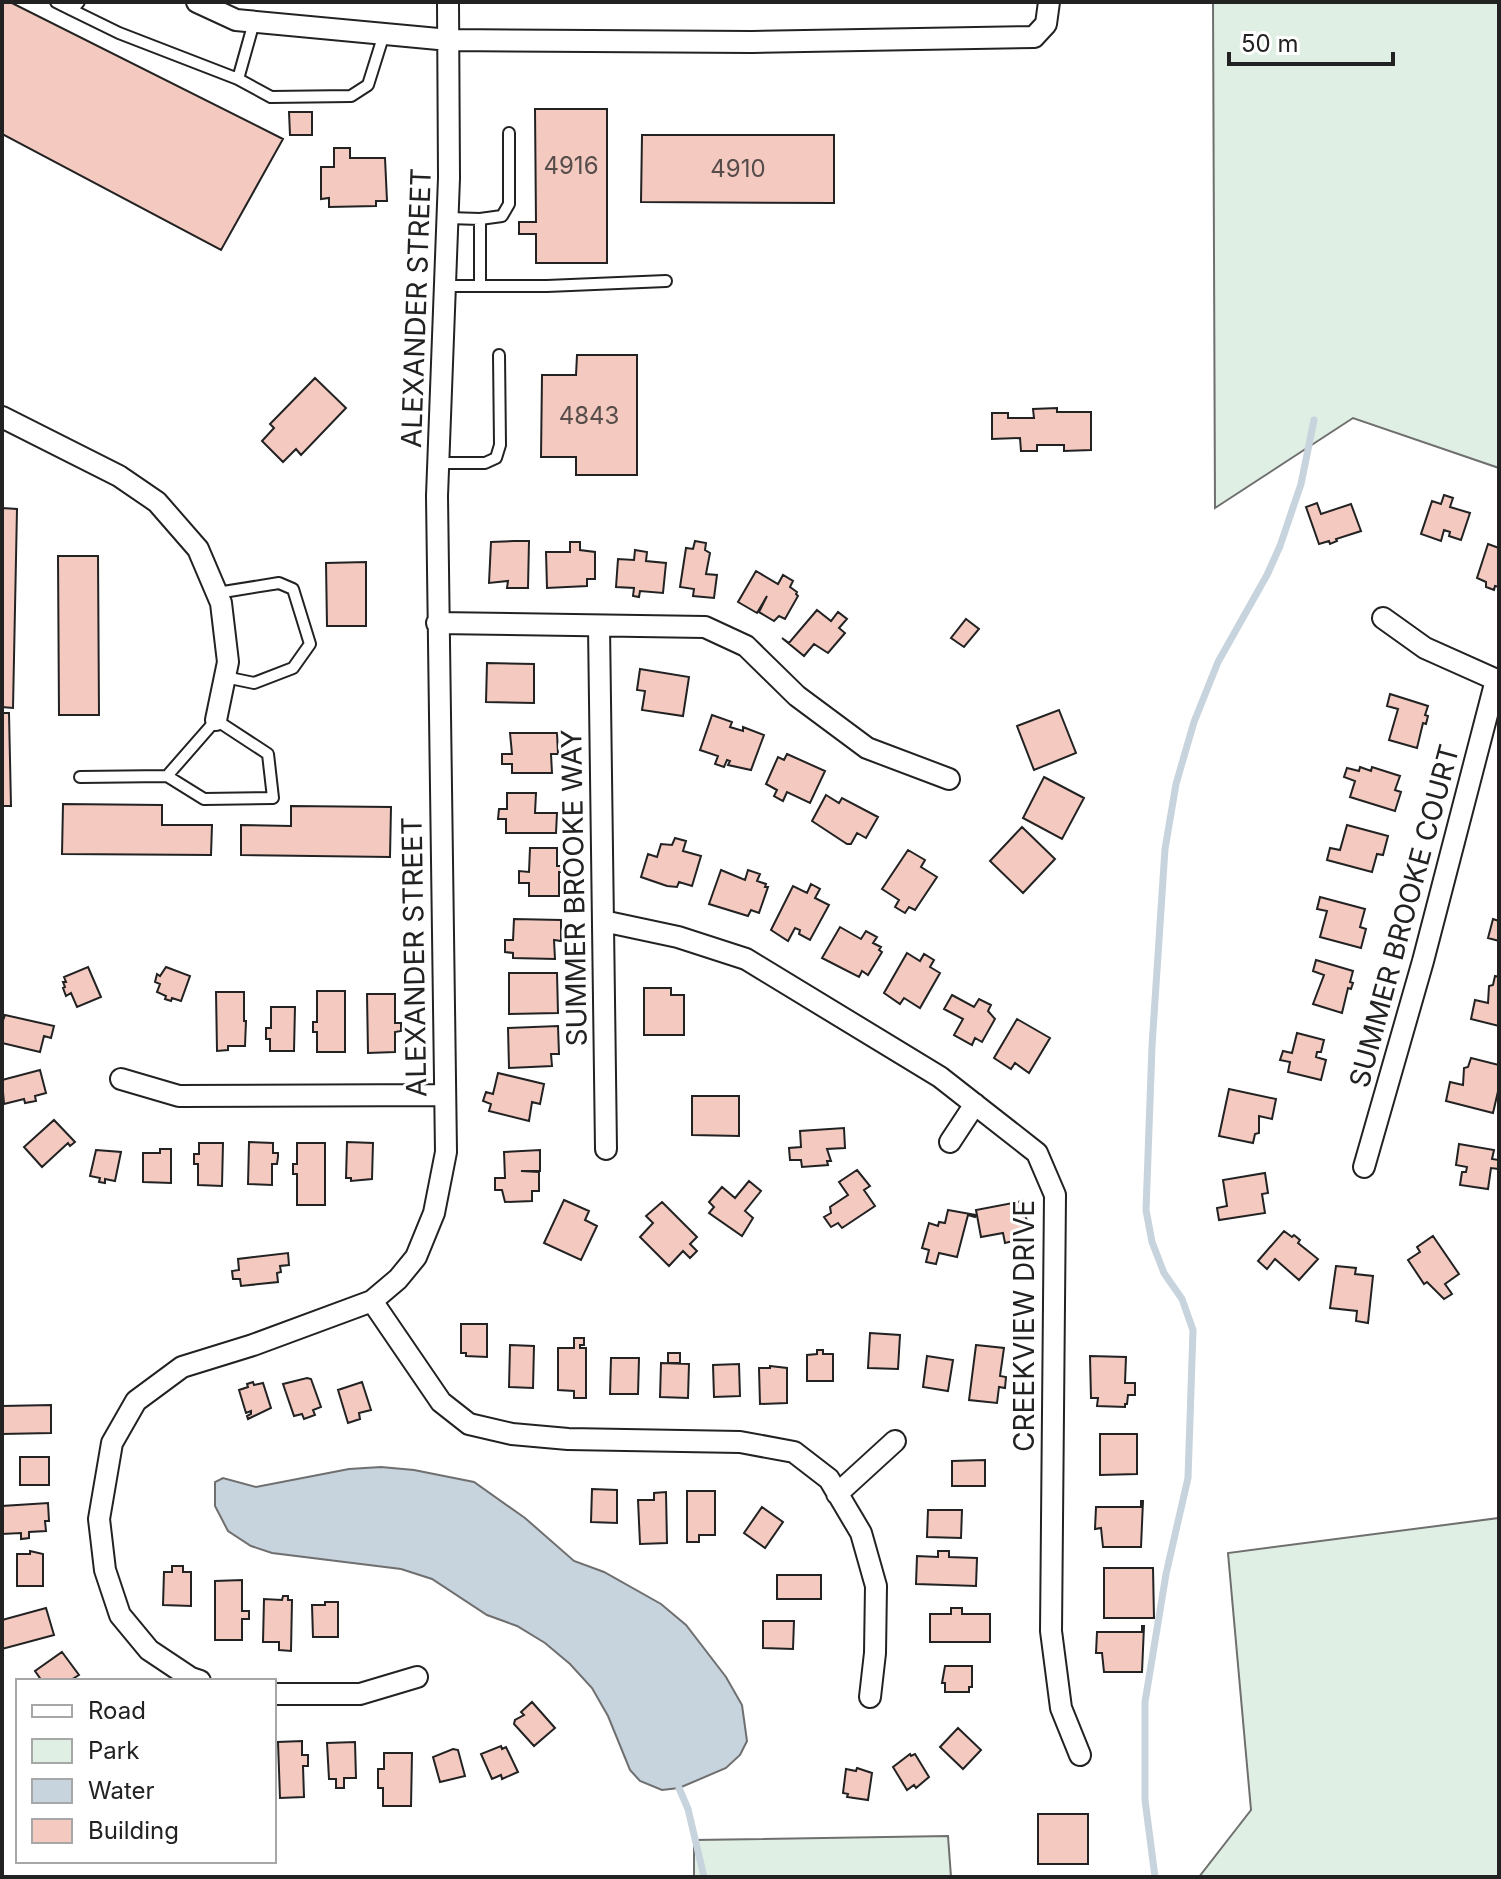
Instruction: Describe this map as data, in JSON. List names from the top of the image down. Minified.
{"streets":{"street":["ALEXANDER STREET","SUMMER BROOKE WAY","SUMMER BROOKE COURT","CREEKVIEW DRIVE"]},"crossings":[["SUMMER BROOKE WAY","CREEKVIEW DRIVE"]],"house_numbers":["4916","4910","4843"],"legend":["Road","Park","Water","Building"],"scale_bar":"50 m"}
